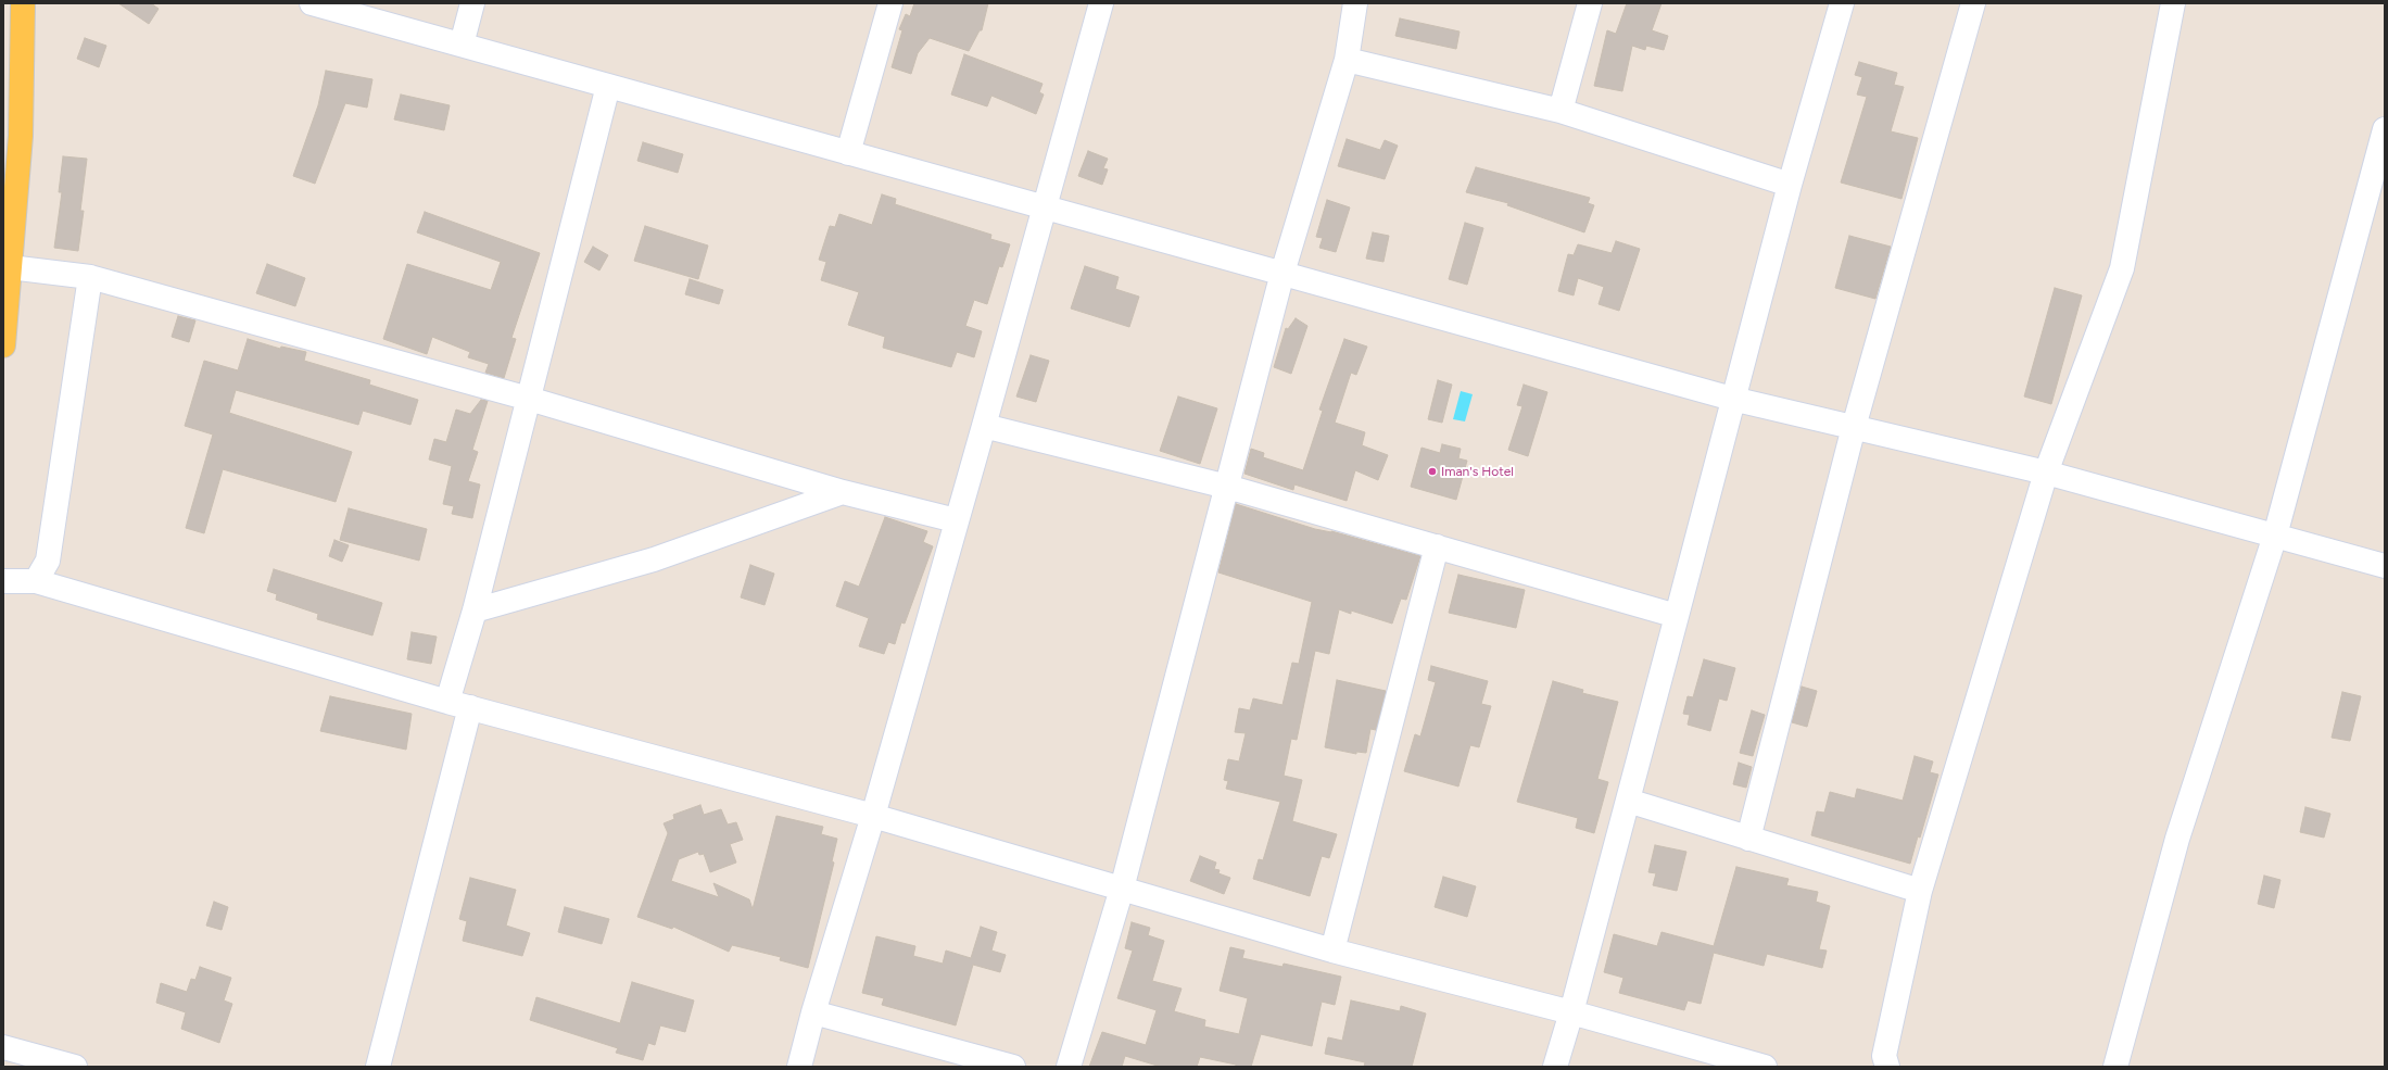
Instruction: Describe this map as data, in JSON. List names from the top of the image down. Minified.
{"places":["Iman's Hotel"]}
